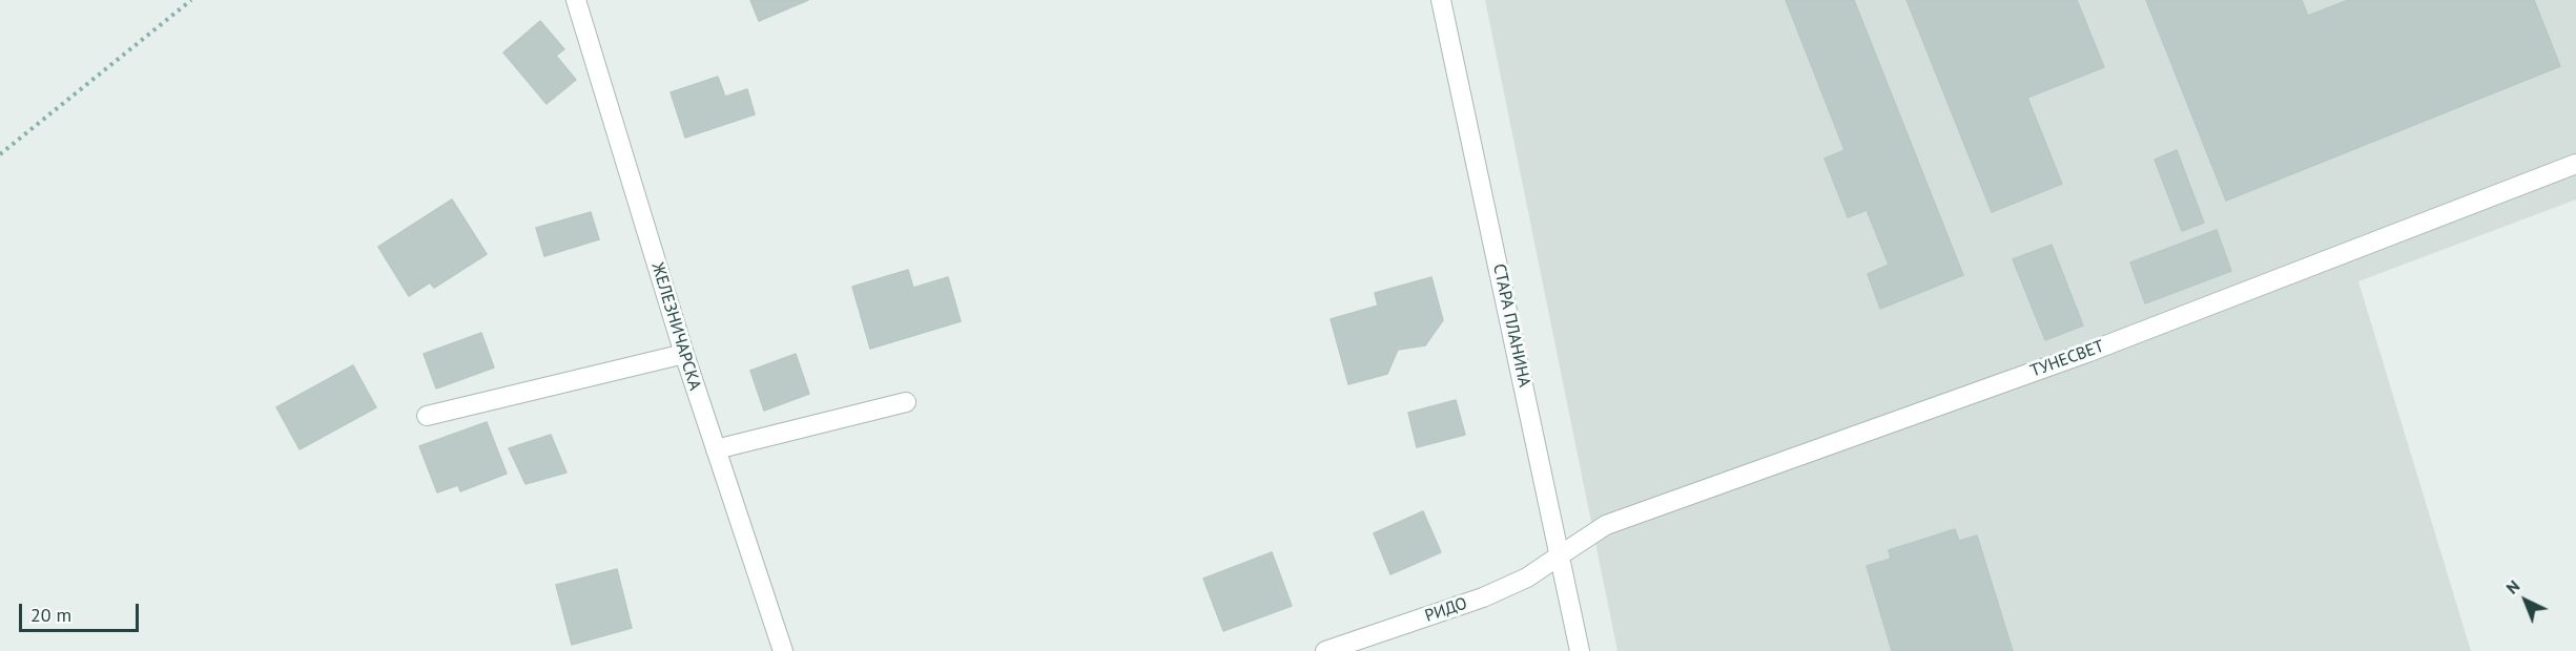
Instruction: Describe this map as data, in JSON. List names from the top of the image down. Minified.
{"streets":{"street":["СТАРА ПЛАНИНА","ЖЕЛЕЗНИЧАРСКА","ТУНЕСВЕТ","РИДО"]},"crossings":[["СТАРА ПЛАНИНА","ТУНЕСВЕТ"],["СТАРА ПЛАНИНА","РИДО"],["ТУНЕСВЕТ","РИДО"]],"scale_bar":"20 m","north":"top left"}
